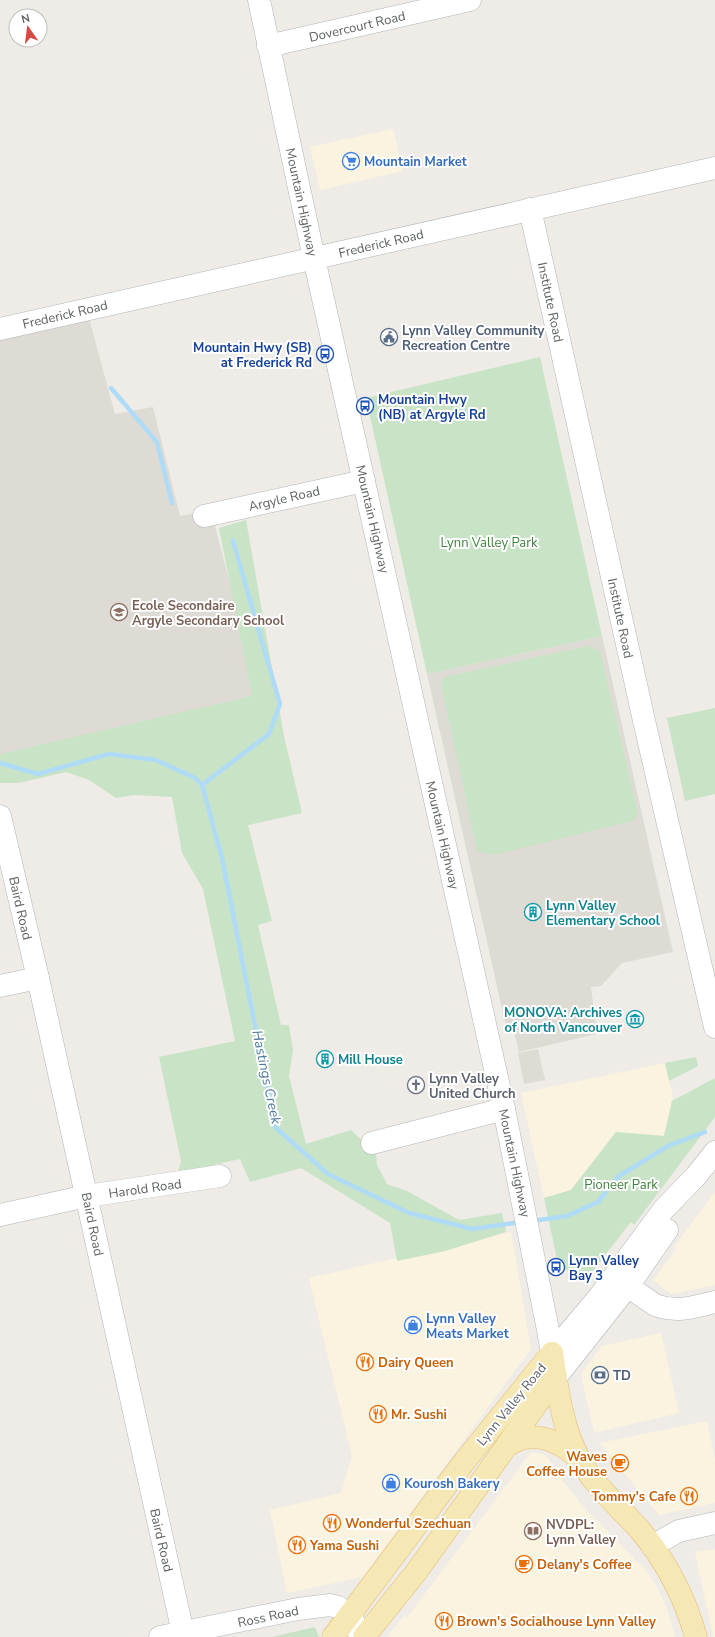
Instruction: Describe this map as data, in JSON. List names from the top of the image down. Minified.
{"streets":{"main road":["Mountain Highway","Lynn Valley Road"],"street":["Dovercourt Road","Frederick Road","Institute Road","Argyle Road","Baird Road","Harold Road","Ross Road"]},"crossings":[["Dovercourt Road","Mountain Highway"],["Mountain Highway","Frederick Road"],["Mountain Highway","Argyle Road"],["Mountain Highway","Lynn Valley Road"],["Frederick Road","Institute Road"],["Baird Road","Harold Road"],["Baird Road","Ross Road"],["Lynn Valley Road","Ross Road"]],"water":["Hastings Creek"],"parks":["Lynn Valley Park","Pioneer Park"],"places":{"supermarket":["Mountain Market"],"public building":["Lynn Valley Community Recreation Centre"],"bus stop":["Mountain Hwy (SB) at Frederick Rd","Mountain Hwy (NB) at Argyle Rd","Lynn Valley Bay 3"],"school or university":["Ecole Secondaire Argyle Secondary School"],"building":["Lynn Valley Elementary School","Mill House"],"museum":["MONOVA: Archives of North Vancouver"],"church":["Lynn Valley United Church"],"shop":["Lynn Valley Meats Market","Kourosh Bakery"],"restaurant":["Dairy Queen","Mr. Sushi","Tommy's Cafe","Wonderful Szechuan","Yama Sushi","Brown's Socialhouse Lynn Valley"],"bank":["TD"],"cafe":["Waves Coffee House","Delany's Coffee"],"library":["NVDPL: Lynn Valley"]},"north":"top"}
